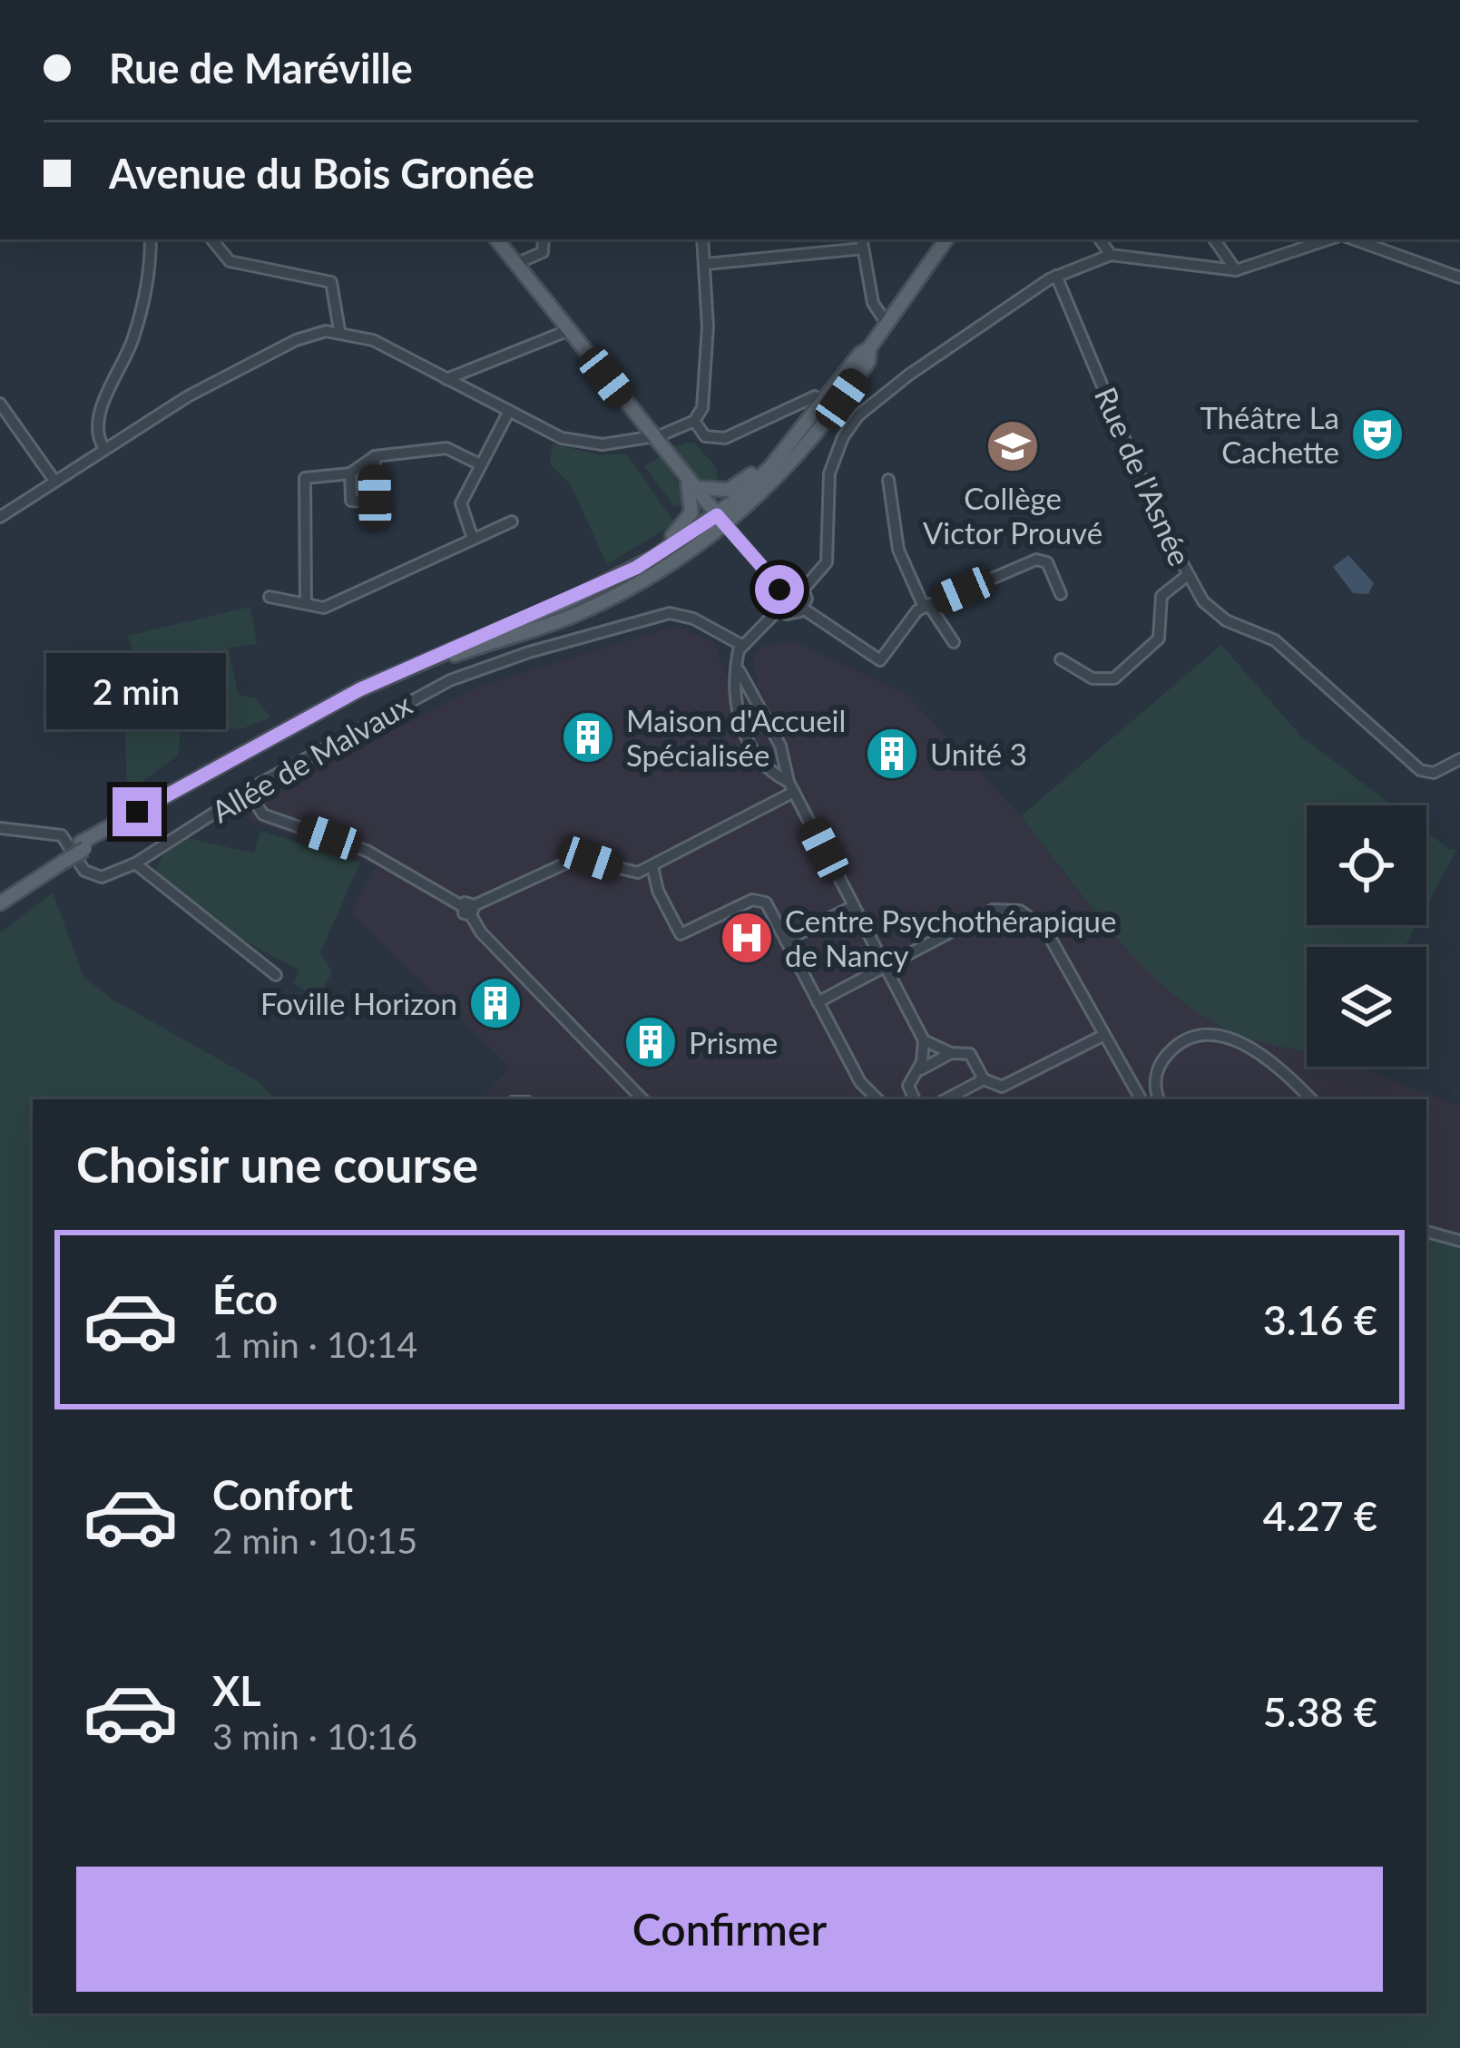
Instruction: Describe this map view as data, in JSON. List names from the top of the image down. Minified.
{"streets":{"street":["Rue de l'Asnée","Allée de Malvaux"]},"places":{"theatre":["Théâtre La Cachette"],"school or university":["Collège Victor Prouvé"],"building":["Maison d'Accueil Spécialisée","Unité 3","Foville Horizon","Prisme"],"hospital":["Centre Psychothérapique de Nancy"]},"page":{"banner":["Rue de Maréville","Avenue du Bois Gronée"],"bubble":"2 min","heading":"Choisir une course","list":[{"name":"Éco","note":"1 min · 10:14","value":"3.16 €"},{"name":"Confort","note":"2 min · 10:15","value":"4.27 €"},{"name":"XL","note":"3 min · 10:16","value":"5.38 €"}],"buttons":"Confirmer"}}
